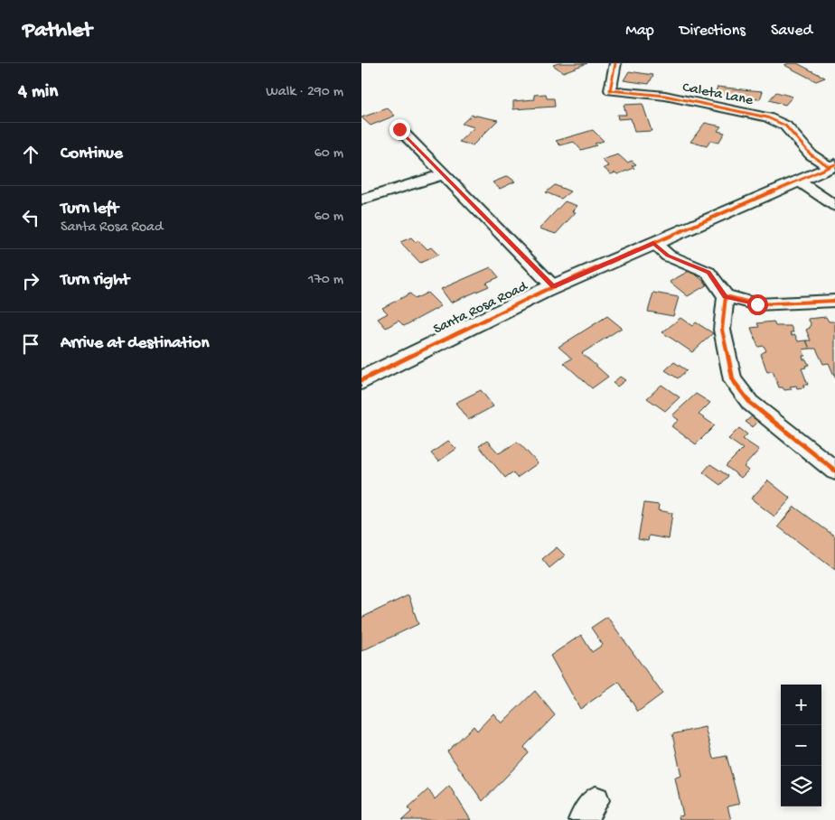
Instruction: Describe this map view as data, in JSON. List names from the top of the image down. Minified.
{"streets":{"street":["Caleta Lane","Santa Rosa Road"]},"crossings":[["Caleta Lane","Santa Rosa Road"]],"page":{"header":"Pathlet","nav":["Map","Directions","Saved"],"heading":["4 min","Walk · 290 m"],"list":[["Continue","60 m"],["Turn left","Santa Rosa Road","60 m"],["Turn right","170 m"],"Arrive at destination"],"map_buttons":["+","−"]}}
